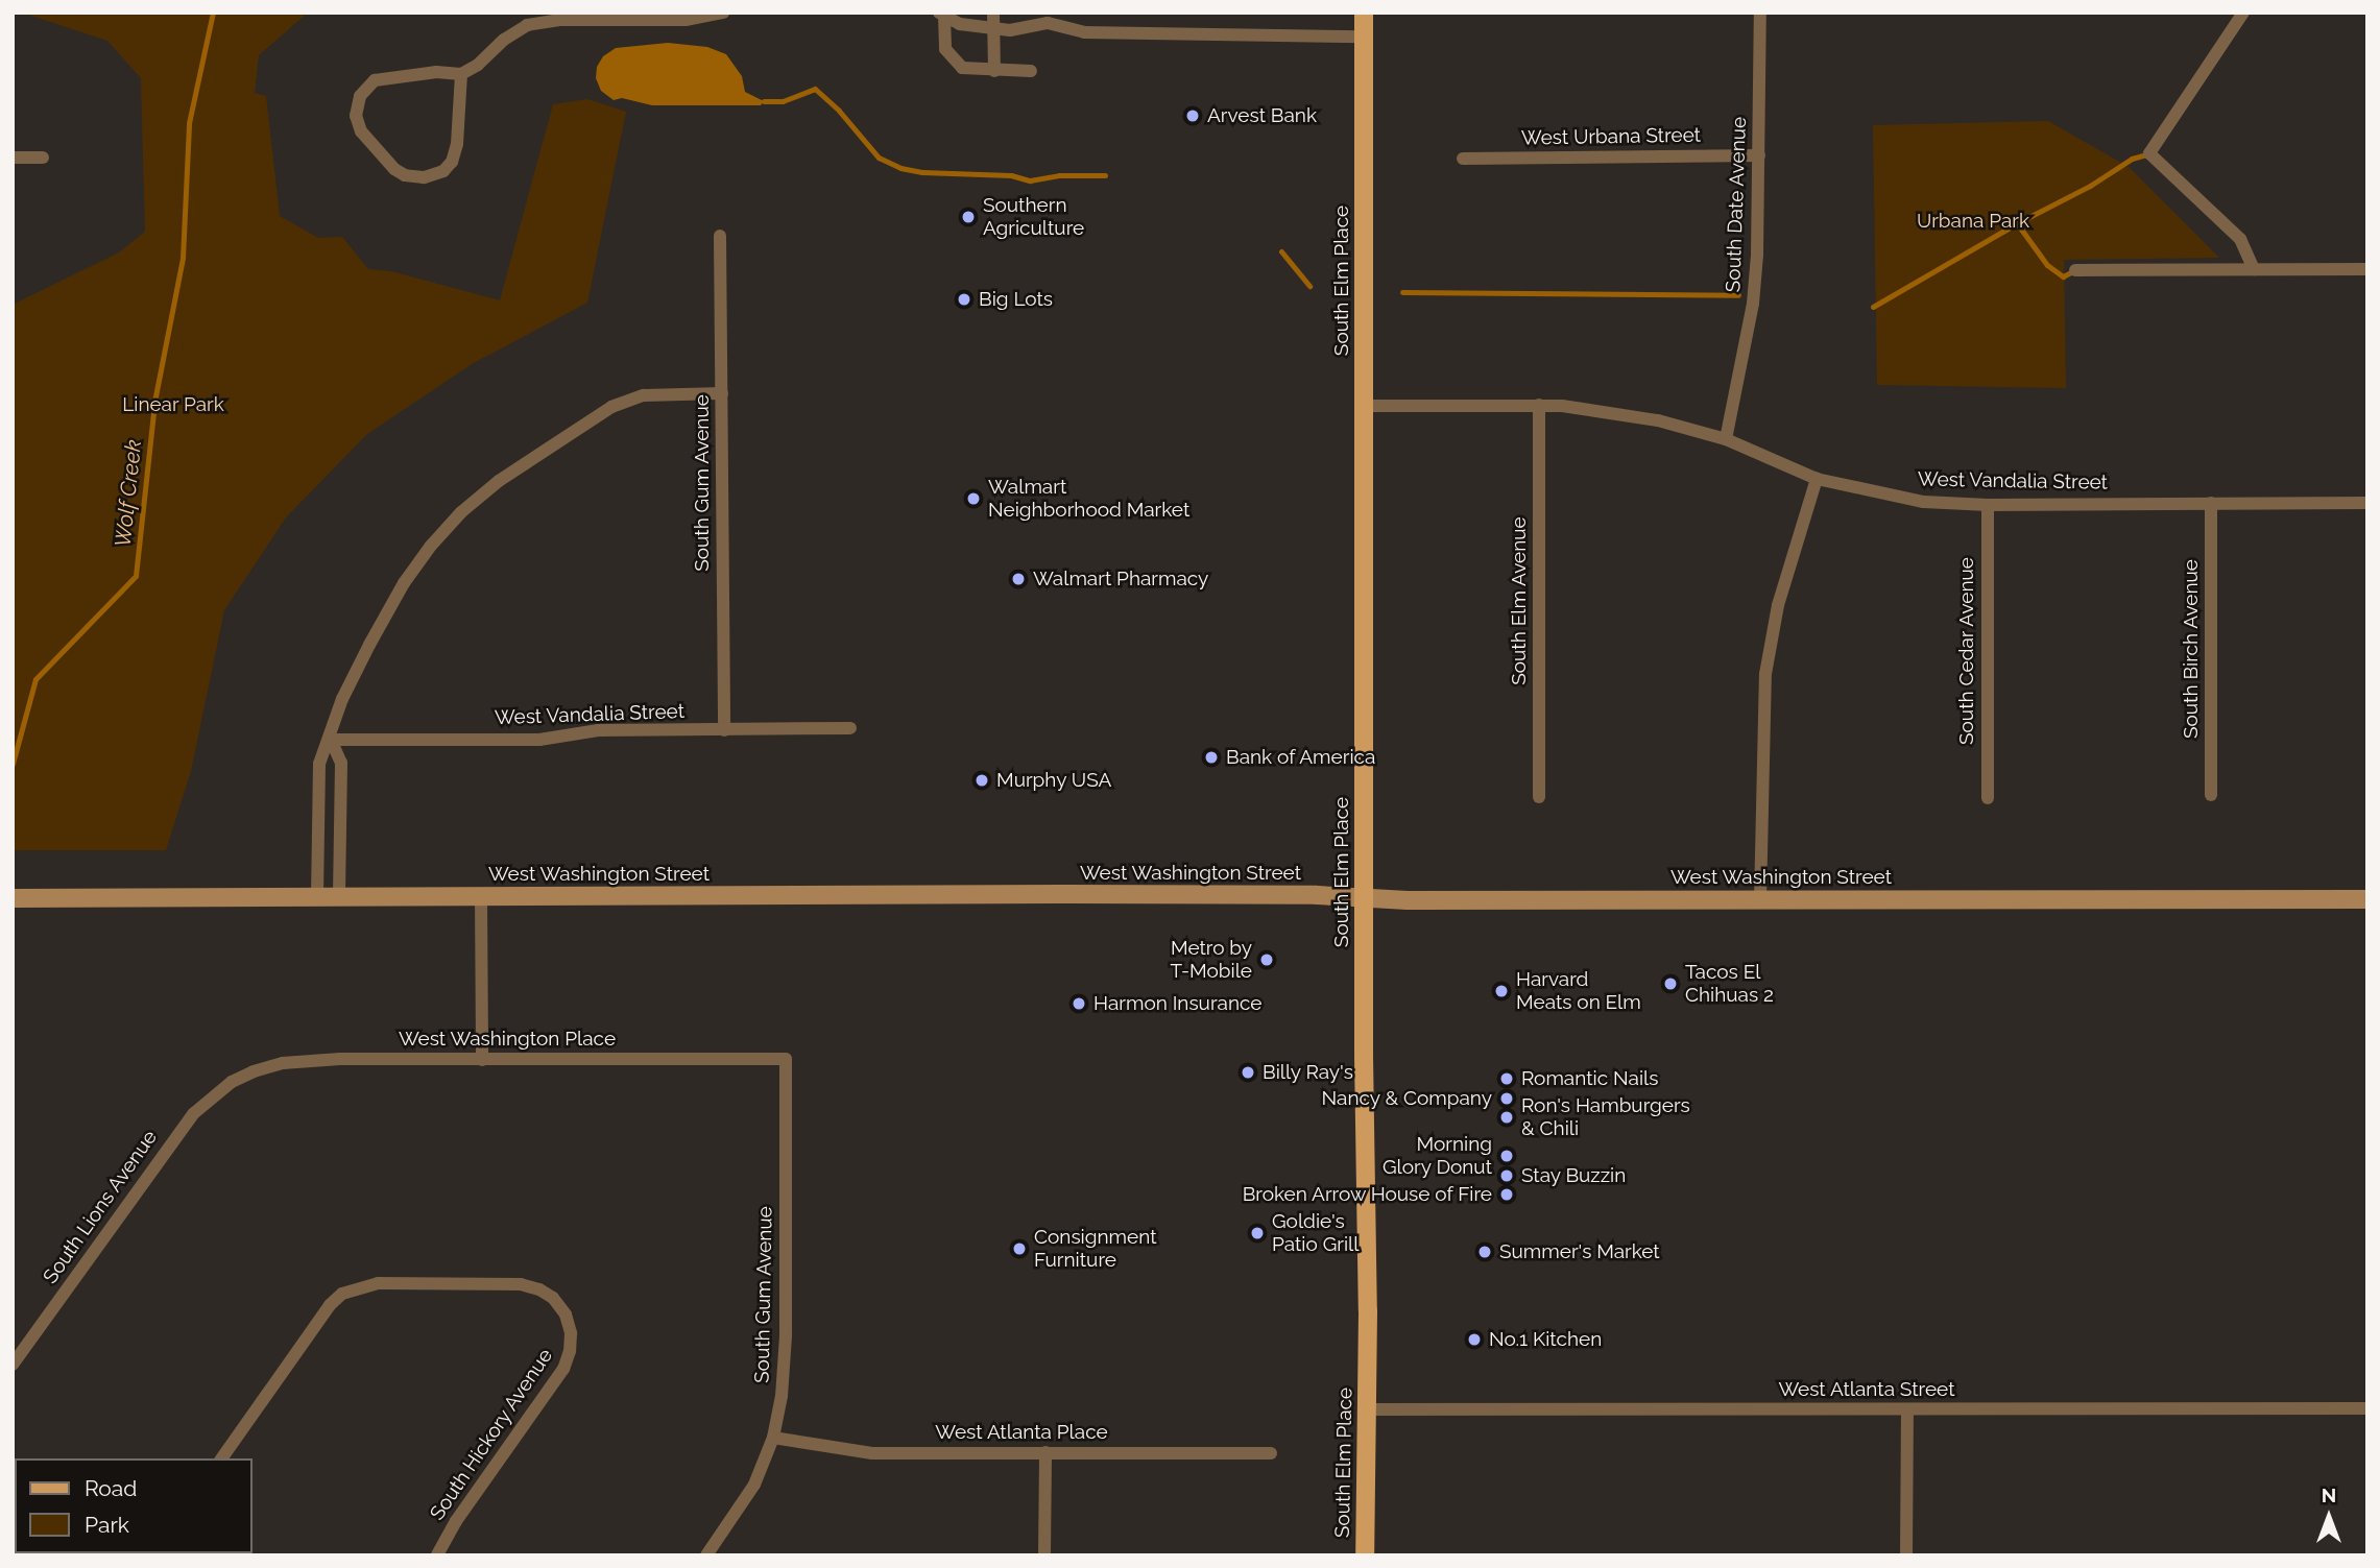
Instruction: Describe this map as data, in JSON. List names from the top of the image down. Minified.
{"streets":{"main road":["South Elm Place","West Washington Street"],"street":["West Urbana Street","South Date Avenue","West Vandalia Street","South Gum Avenue","South Elm Avenue","South Birch Avenue","South Cedar Avenue","West Washington Place","South Lions Avenue","West Atlanta Street","West Atlanta Place","South Hickory Avenue"]},"crossings":[["West Urbana Street","South Date Avenue"],["South Date Avenue","West Vandalia Street"],["South Elm Place","West Vandalia Street"],["South Elm Place","West Washington Street"],["South Elm Place","West Atlanta Street"],["West Vandalia Street","South Gum Avenue"],["West Vandalia Street","South Elm Avenue"],["West Vandalia Street","South Birch Avenue"],["West Vandalia Street","South Cedar Avenue"],["South Gum Avenue","West Washington Place"],["South Gum Avenue","West Atlanta Place"],["West Washington Place","South Lions Avenue"]],"water":["Wolf Creek"],"parks":["Urbana Park","Linear Park"],"places":["Arvest Bank","Southern Agriculture","Big Lots","Walmart Neighborhood Market","Walmart Pharmacy","Bank of America","Murphy USA","Metro by T-Mobile","Tacos El Chihuas 2","Harvard Meats on Elm","Harmon Insurance","Billy Ray's","Romantic Nails","Nancy & Company","Ron's Hamburgers & Chili","Morning Glory Donut","Stay Buzzin","Broken Arrow House of Fire","Goldie's Patio Grill","Consignment Furniture","Summer's Market","No.1 Kitchen"],"legend":["Road","Park"],"north":"top"}
